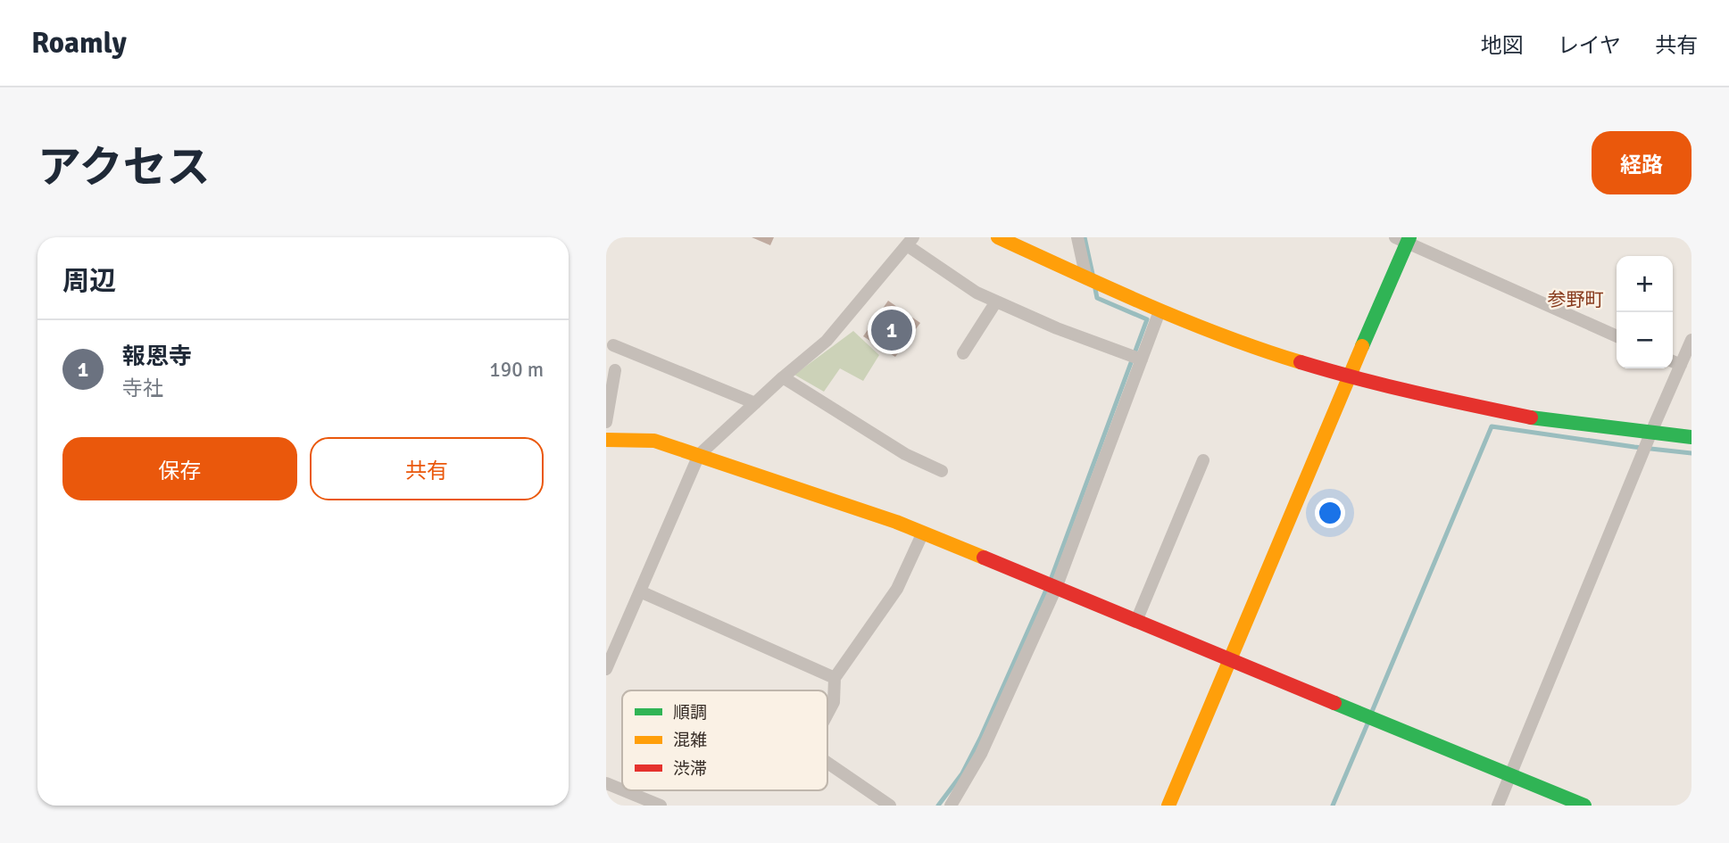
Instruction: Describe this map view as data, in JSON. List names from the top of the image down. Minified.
{"districts":["参野町"],"legend":["順調","混雑","渋滞"],"page":{"header":"Roamly","nav":["地図","レイヤ","共有"],"title":"アクセス","buttons":["経路",["保存","共有"]],"heading":"周辺","map_buttons":["+","−"],"pins":"1","list":[{"mark":"1","name":"報恩寺","note":"寺社","value":"190 m"}]}}
